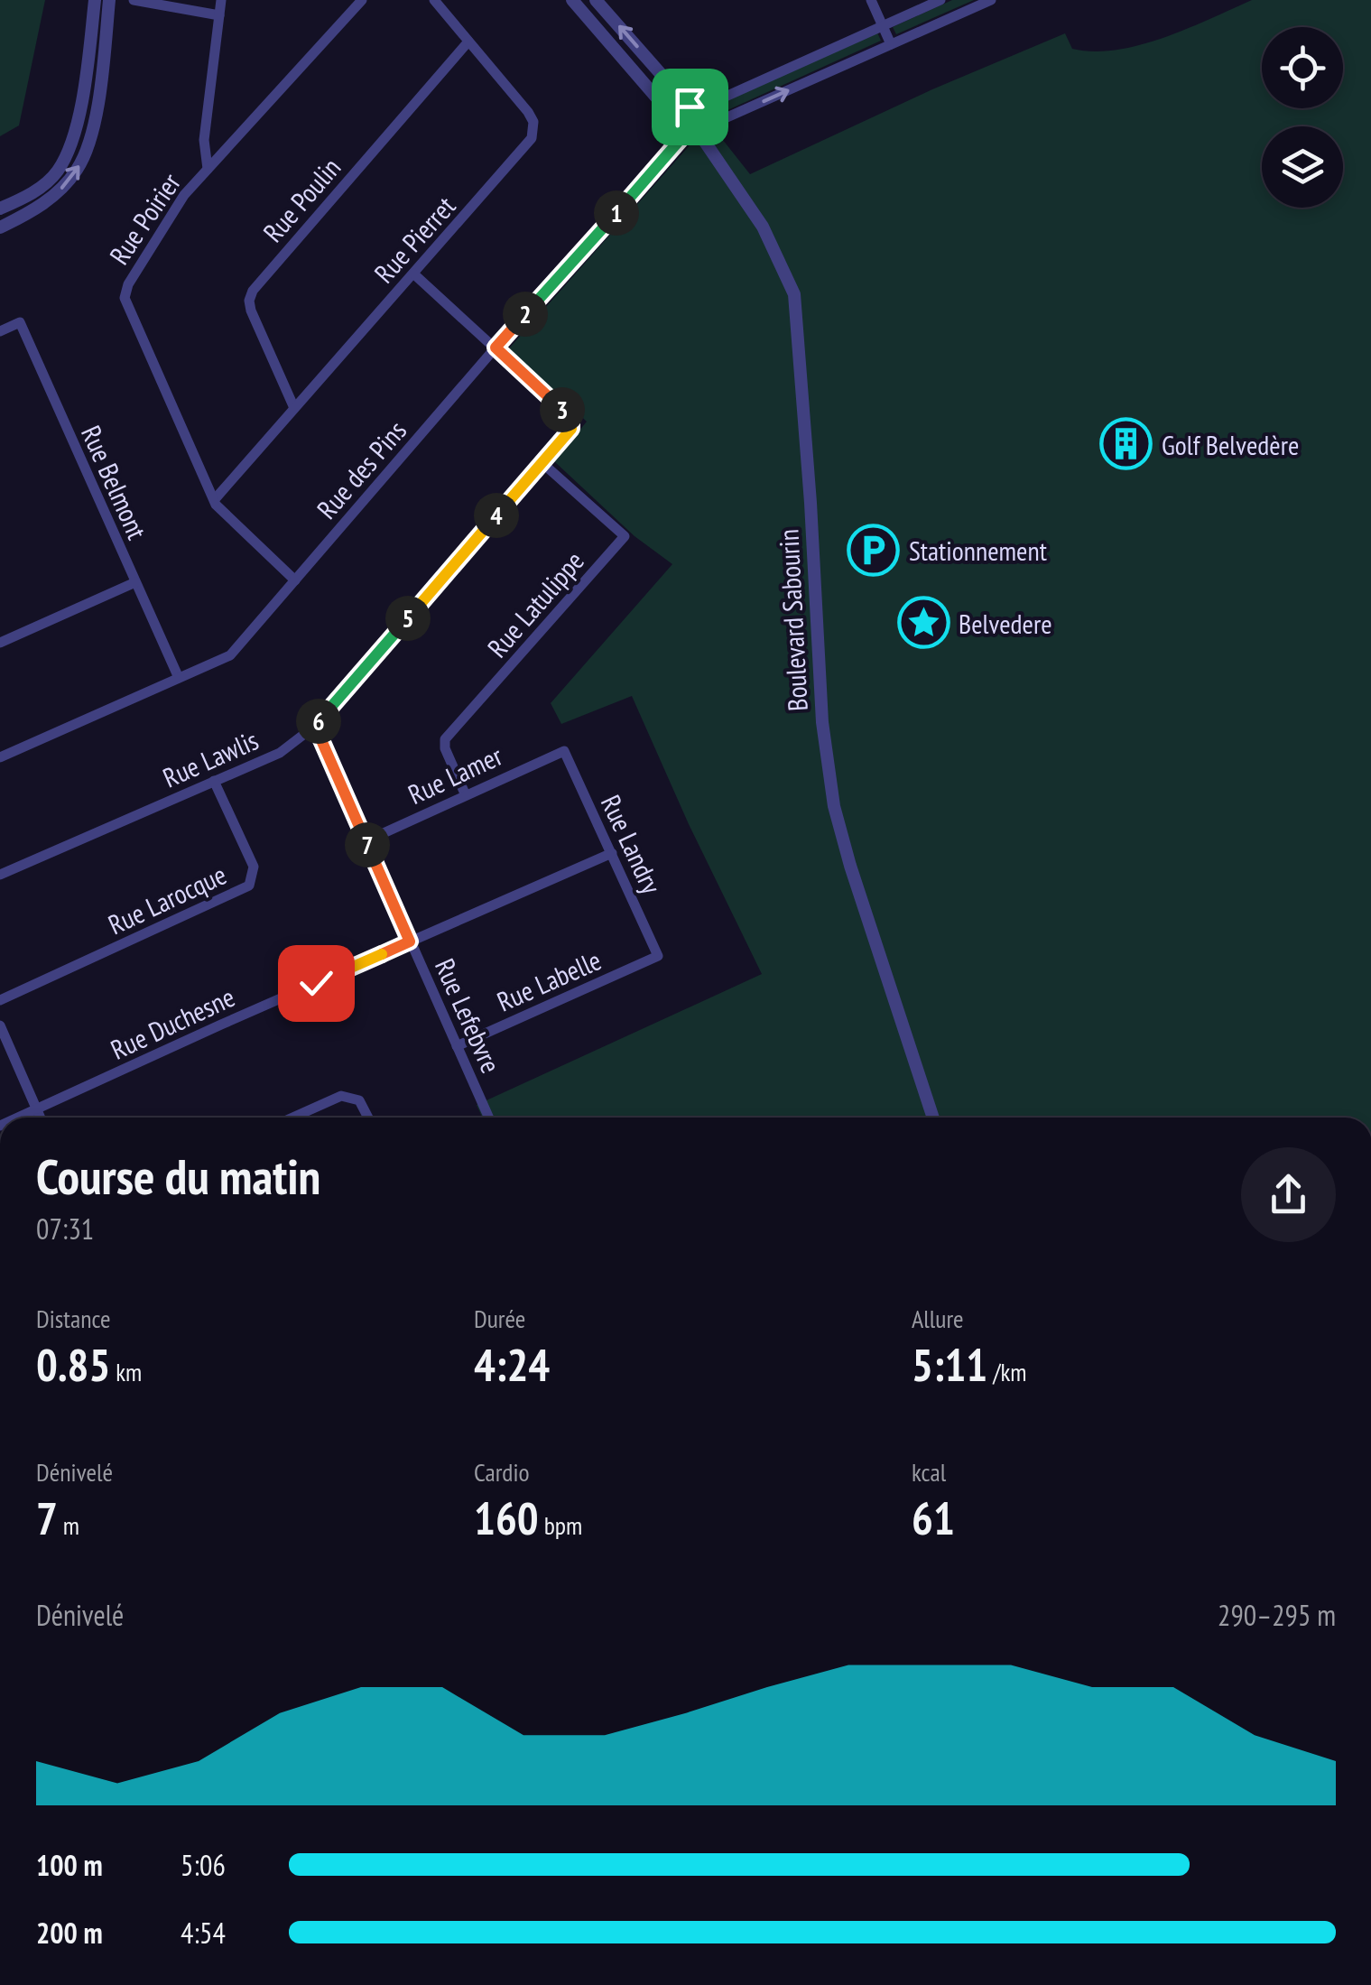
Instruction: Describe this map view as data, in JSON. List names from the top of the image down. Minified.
{"streets":{"street":["Rue Poulin","Rue Poirier","Rue Pierret","Rue des Pins","Rue Belmont","Rue Latulippe","Boulevard Sabourin","Rue Lawlis","Rue Lamer","Rue Landry","Rue Larocque","Rue Labelle","Rue Lefebvre","Rue Duchesne"]},"crossings":[["Rue Poulin","Rue Pierret"],["Rue Poirier","Rue Pierret"],["Rue Poirier","Rue des Pins"],["Rue des Pins","Rue Belmont"],["Rue des Pins","Boulevard Sabourin"],["Rue des Pins","Rue Lawlis"],["Rue Latulippe","Rue Lawlis"],["Rue Latulippe","Rue Lamer"],["Rue Lawlis","Rue Larocque"],["Rue Lawlis","Rue Lefebvre"],["Rue Lamer","Rue Landry"],["Rue Lamer","Rue Lefebvre"],["Rue Landry","Rue Labelle"],["Rue Landry","Rue Duchesne"],["Rue Labelle","Rue Lefebvre"],["Rue Lefebvre","Rue Duchesne"]],"places":{"building":["Golf Belvedère"],"parking":["Stationnement"],"place":["Belvedere"]},"page":{"pins":["1","2","3","4","5","6","7"],"heading":["Course du matin","07:31"],"stats":[["Distance","0.85 km"],["Durée","4:24"],["Allure","5:11 /km"],["Dénivelé","7 m"],["Cardio","160 bpm"],["kcal","61"]],"chart":["Dénivelé","290–295 m"],"list":[{"name":"100 m","note":"5:06"},{"name":"200 m","note":"4:54"}]}}
